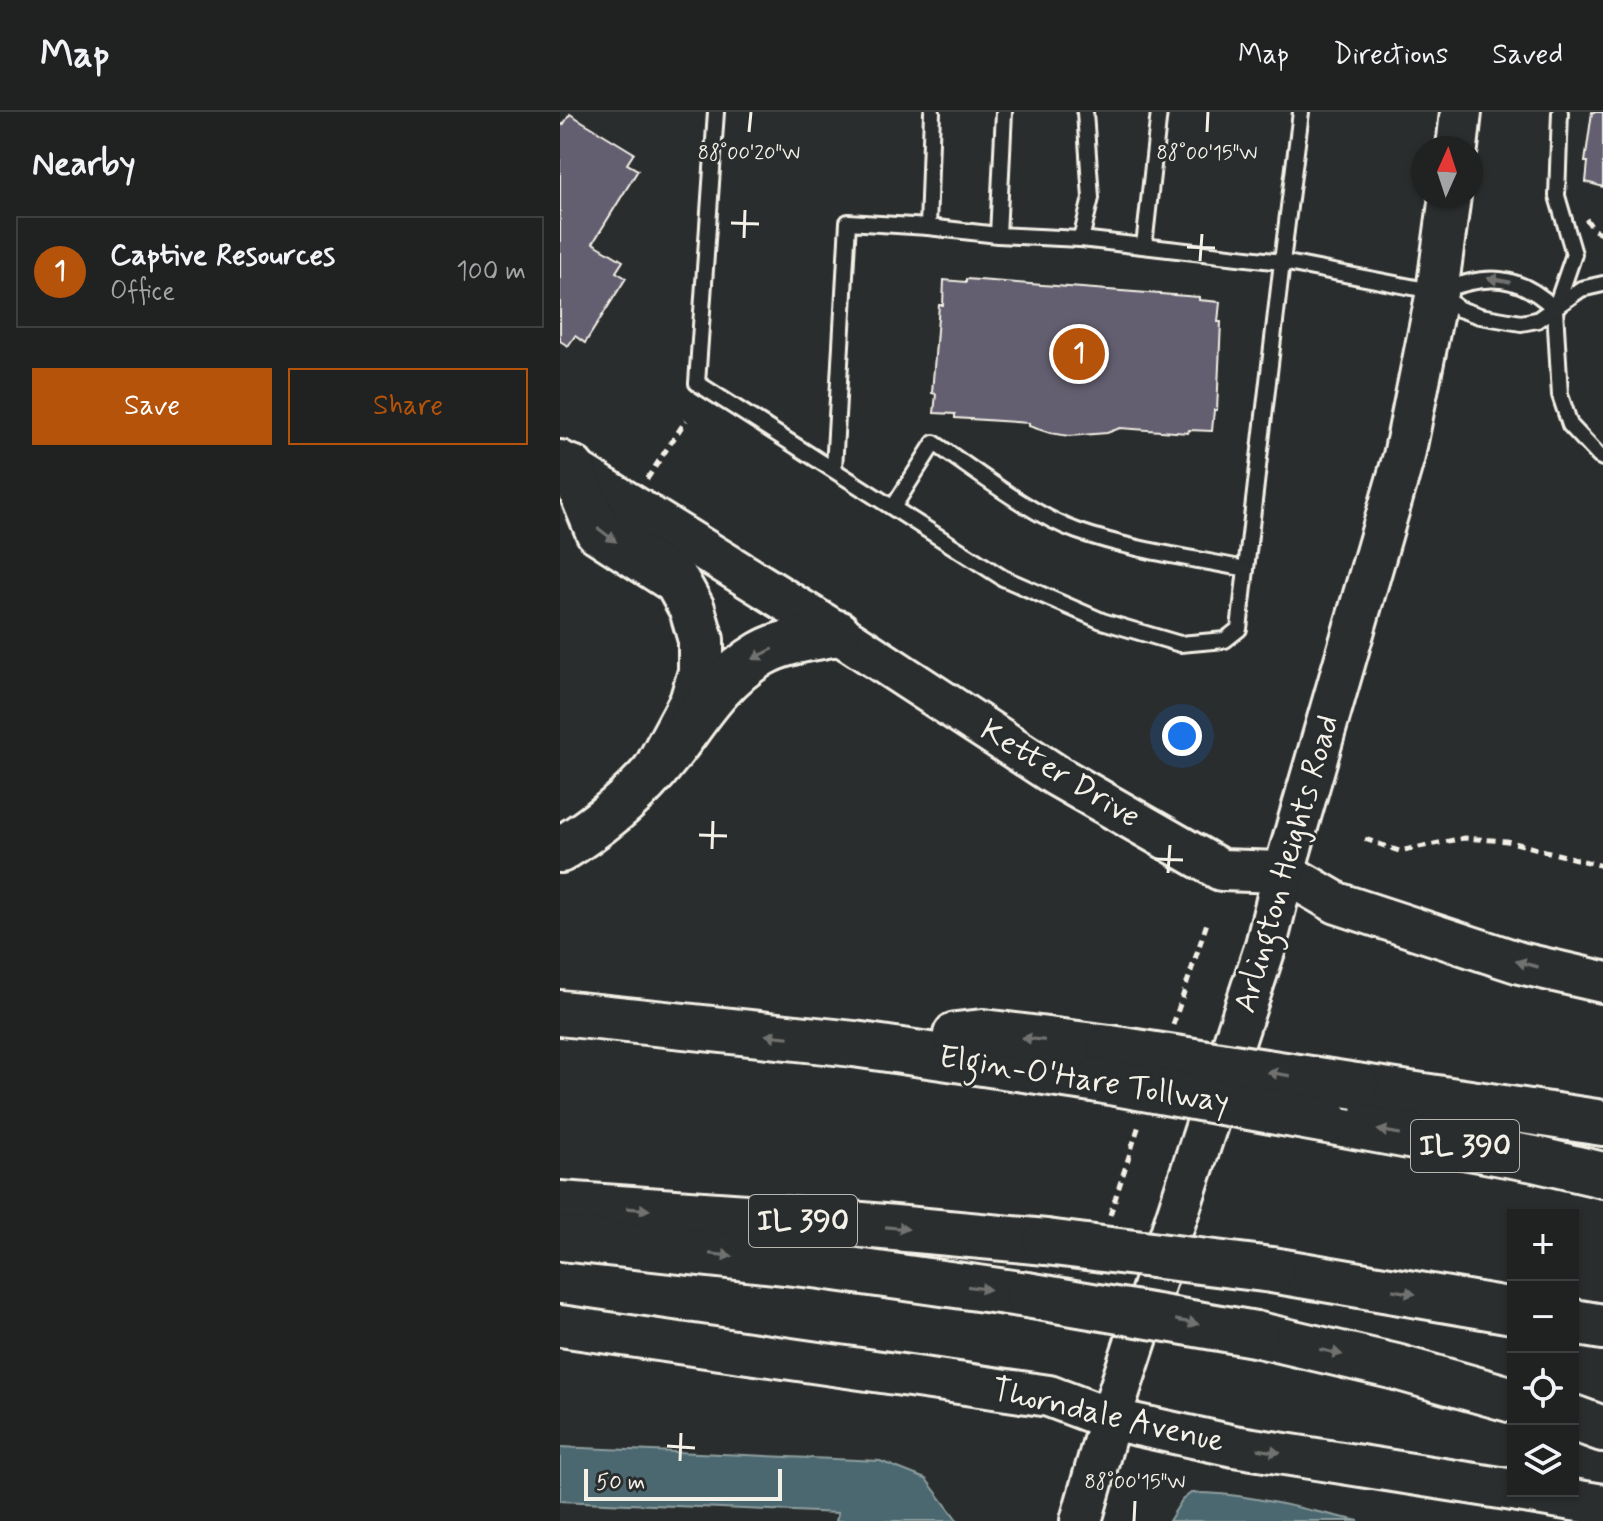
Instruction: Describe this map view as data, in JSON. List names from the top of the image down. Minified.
{"streets":{"highway":["Elgin-O'Hare Tollway","IL 390"],"street":["Ketter Drive","Arlington Heights Road","Thorndale Avenue"]},"crossings":[["Ketter Drive","Arlington Heights Road"],["Arlington Heights Road","Thorndale Avenue"]],"one_way":["Thorndale Avenue"],"scale_bar":"50 m","north":"top","page":{"header":"Map","nav":["Map","Directions","Saved"],"heading":"Nearby","list":[{"mark":"1","name":"Captive Resources","note":"Office","value":"100 m"}],"pins":"1","buttons":["Save","Share"],"map_buttons":["+","−"],"scale":"50 m"},"coordinates":["88°00'20\"W","88°00'15\"W"]}
